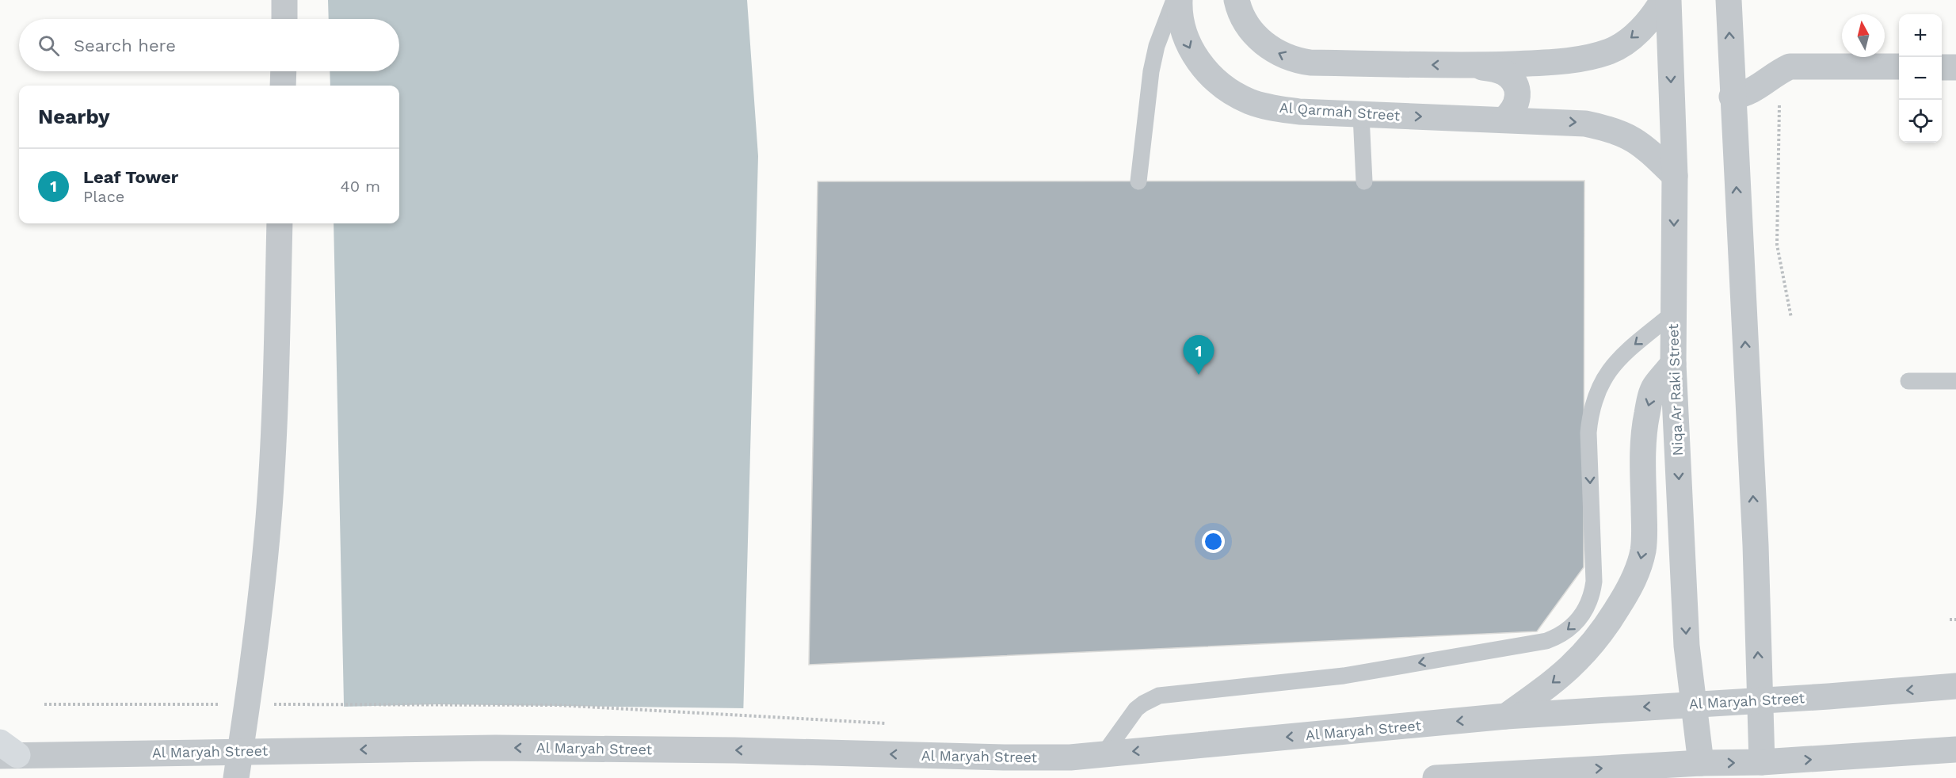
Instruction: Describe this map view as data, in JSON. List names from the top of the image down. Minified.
{"streets":{"street":["Al Qarmah Street","Niqa Ar Raki Street","Al Maryah Street"]},"crossings":[["Al Qarmah Street","Niqa Ar Raki Street"],["Niqa Ar Raki Street","Al Maryah Street"]],"one_way":["Al Maryah Street"],"north":"top","page":{"map_buttons":["+","−"],"search":"Search here","heading":"Nearby","list":[{"mark":"1","name":"Leaf Tower","note":"Place","value":"40 m"}],"pins":"1"}}
